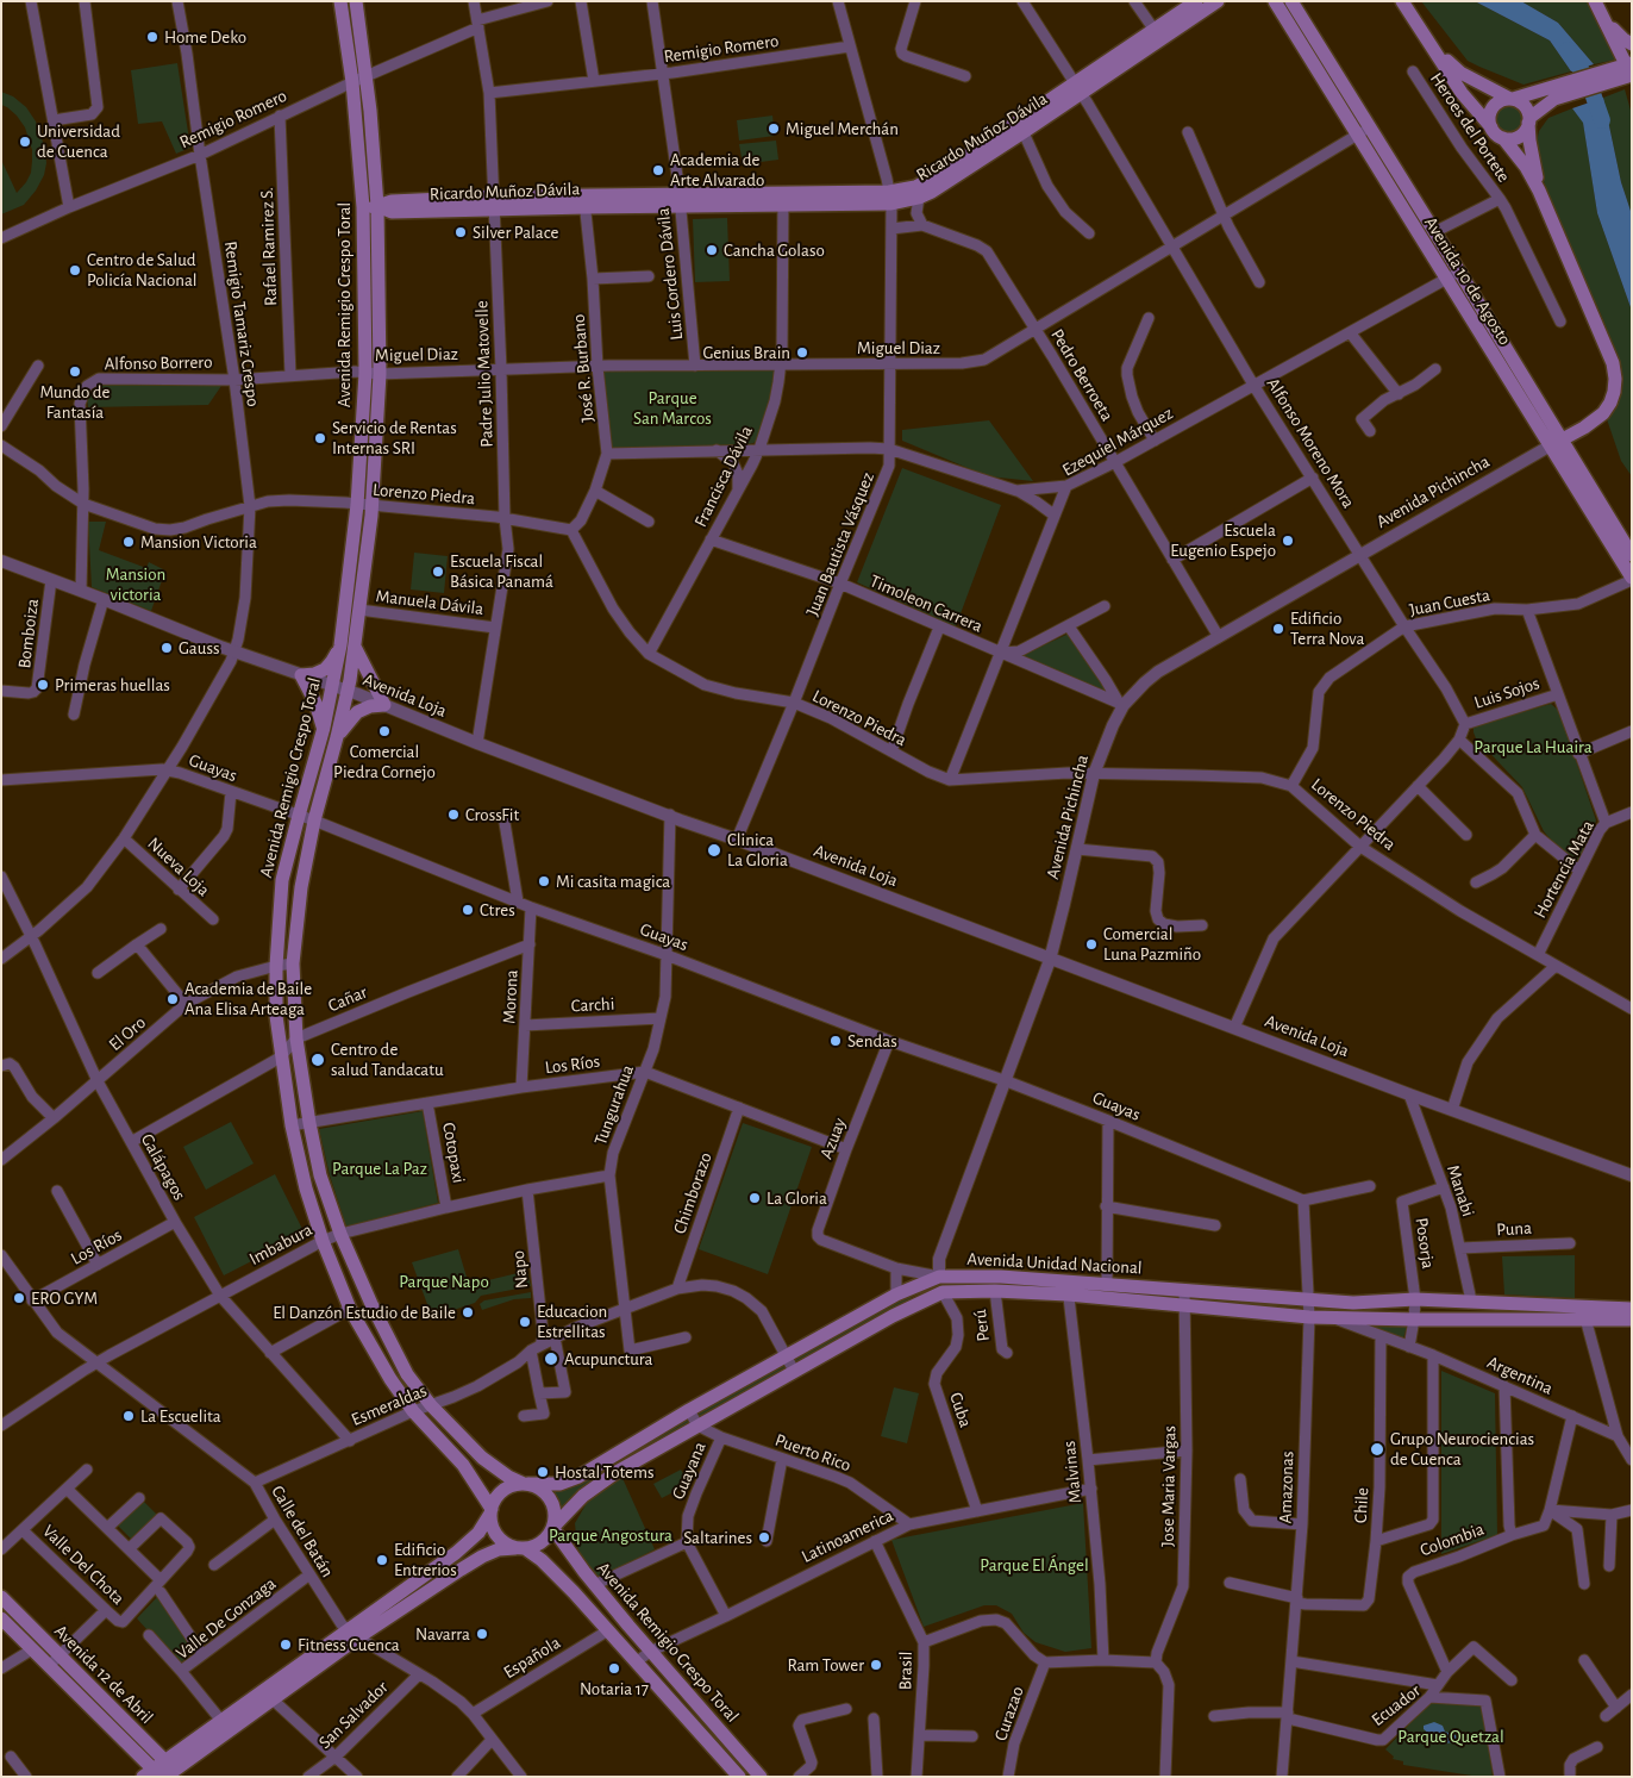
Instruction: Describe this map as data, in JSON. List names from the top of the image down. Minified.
{"streets":{"main road":["Ricardo Muñoz Dávila","Avenida 10 de Agosto","Avenida Remigio Crespo Toral","Avenida Pichincha","Avenida Unidad Nacional","Avenida 12 de Abril"],"street":["Remigio Romero","Heroes del Portete","Rafael Ramirez S.","Luis Cordero Dávila","Remigio Tamariz Crespo","Miguel Diaz","Alfonso Borrero","José R. Burbano","Padre Julio Matovelle","Pedro Berroeta","Ezequiel Márquez","Alfonso Moreno Mora","Francisca Dávila","Lorenzo Piedra","Juan Bautista Vásquez","Manuela Dávila","Juan Cuesta","Timoleon Carrera","Bomboiza","Luis Sojos","Avenida Loja","Guayas","Nueva Loja","Hortencia Mata","Morona","Cañar","Carchi","El Oro","Los Ríos","Tungurahua","Azuay","Cotopaxi","Galápagos","Manabi","Chimborazo","Puna","Posorja","Imbabura","Napo","Perú","Argentina","Esmeraldas","Cuba","Puerto Rico","Guayana","Malvinas","Jose Maria Vargas","Amazonas","Chile","Calle del Batán","Latinoamerica","Colombia","Valle Del Chota","Valle De Gonzaga","Española","Brasil","Ecuador","Curazao","San Salvador"]},"crossings":[["Remigio Romero","Rafael Ramirez S."],["Remigio Romero","Luis Cordero Dávila"],["Remigio Romero","Avenida Remigio Crespo Toral"],["Remigio Romero","Remigio Tamariz Crespo"],["Remigio Romero","Padre Julio Matovelle"],["Remigio Romero","Juan Bautista Vásquez"],["Heroes del Portete","Avenida 10 de Agosto"],["Ricardo Muñoz Dávila","Luis Cordero Dávila"],["Ricardo Muñoz Dávila","Avenida Remigio Crespo Toral"],["Ricardo Muñoz Dávila","José R. Burbano"],["Ricardo Muñoz Dávila","Padre Julio Matovelle"],["Ricardo Muñoz Dávila","Alfonso Moreno Mora"],["Ricardo Muñoz Dávila","Francisca Dávila"],["Ricardo Muñoz Dávila","Juan Bautista Vásquez"],["Rafael Ramirez S.","Alfonso Borrero"],["Luis Cordero Dávila","Miguel Diaz"],["Avenida 10 de Agosto","Miguel Diaz"],["Avenida 10 de Agosto","Ezequiel Márquez"],["Avenida 10 de Agosto","Avenida Pichincha"],["Avenida 10 de Agosto","Juan Cuesta"],["Avenida Remigio Crespo Toral","Miguel Diaz"],["Avenida Remigio Crespo Toral","Alfonso Borrero"],["Avenida Remigio Crespo Toral","Lorenzo Piedra"],["Avenida Remigio Crespo Toral","Manuela Dávila"],["Avenida Remigio Crespo Toral","Avenida Loja"],["Avenida Remigio Crespo Toral","Guayas"],["Avenida Remigio Crespo Toral","Cañar"],["Avenida Remigio Crespo Toral","El Oro"],["Avenida Remigio Crespo Toral","Los Ríos"],["Avenida Remigio Crespo Toral","Imbabura"],["Avenida Remigio Crespo Toral","Avenida Unidad Nacional"],["Avenida Remigio Crespo Toral","Esmeraldas"],["Avenida Remigio Crespo Toral","Latinoamerica"],["Avenida Remigio Crespo Toral","Española"],["Remigio Tamariz Crespo","Alfonso Borrero"],["Remigio Tamariz Crespo","Lorenzo Piedra"],["Remigio Tamariz Crespo","Avenida Loja"],["Remigio Tamariz Crespo","Guayas"],["Miguel Diaz","Alfonso Borrero"],["Miguel Diaz","José R. Burbano"],["Miguel Diaz","Padre Julio Matovelle"],["Miguel Diaz","Pedro Berroeta"],["Miguel Diaz","Alfonso Moreno Mora"],["Miguel Diaz","Francisca Dávila"],["Miguel Diaz","Juan Bautista Vásquez"],["Alfonso Borrero","Lorenzo Piedra"],["Alfonso Borrero","Avenida Loja"],["José R. Burbano","Lorenzo Piedra"],["Padre Julio Matovelle","Lorenzo Piedra"],["Padre Julio Matovelle","Manuela Dávila"],["Padre Julio Matovelle","Avenida Loja"],["Pedro Berroeta","Ezequiel Márquez"],["Pedro Berroeta","Avenida Pichincha"],["Pedro Berroeta","Juan Bautista Vásquez"],["Ezequiel Márquez","Alfonso Moreno Mora"],["Ezequiel Márquez","Lorenzo Piedra"],["Ezequiel Márquez","Timoleon Carrera"],["Alfonso Moreno Mora","Avenida Pichincha"],["Alfonso Moreno Mora","Juan Cuesta"],["Alfonso Moreno Mora","Luis Sojos"],["Francisca Dávila","Lorenzo Piedra"],["Francisca Dávila","Timoleon Carrera"],["Avenida Pichincha","Lorenzo Piedra"],["Avenida Pichincha","Timoleon Carrera"],["Avenida Pichincha","Avenida Loja"],["Avenida Pichincha","Guayas"],["Avenida Pichincha","Azuay"],["Avenida Pichincha","Avenida Unidad Nacional"],["Avenida Pichincha","Cuba"],["Lorenzo Piedra","Juan Bautista Vásquez"],["Lorenzo Piedra","Juan Cuesta"],["Lorenzo Piedra","Hortencia Mata"],["Juan Bautista Vásquez","Timoleon Carrera"],["Juan Bautista Vásquez","Avenida Loja"],["Bomboiza","Avenida Loja"],["Avenida Loja","Tungurahua"],["Avenida Loja","Manabi"],["Guayas","Morona"],["Guayas","Tungurahua"],["Guayas","Azuay"],["Guayas","Amazonas"],["Morona","Cañar"],["Morona","Carchi"],["Morona","Los Ríos"],["Cañar","Galápagos"],["Carchi","Tungurahua"],["El Oro","Galápagos"],["Los Ríos","Tungurahua"],["Los Ríos","Azuay"],["Los Ríos","Cotopaxi"],["Los Ríos","Galápagos"],["Los Ríos","Chimborazo"],["Los Ríos","Calle del Batán"],["Tungurahua","Imbabura"],["Tungurahua","Esmeraldas"],["Azuay","Avenida Unidad Nacional"],["Cotopaxi","Imbabura"],["Galápagos","Imbabura"],["Galápagos","Esmeraldas"],["Manabi","Puna"],["Manabi","Posorja"],["Manabi","Avenida Unidad Nacional"],["Chimborazo","Esmeraldas"],["Posorja","Avenida Unidad Nacional"],["Imbabura","Napo"],["Imbabura","Calle del Batán"],["Avenida Unidad Nacional","Perú"],["Avenida Unidad Nacional","Argentina"],["Avenida Unidad Nacional","Esmeraldas"],["Avenida Unidad Nacional","Cuba"],["Avenida Unidad Nacional","Puerto Rico"],["Avenida Unidad Nacional","Guayana"],["Avenida Unidad Nacional","Malvinas"],["Avenida Unidad Nacional","Jose Maria Vargas"],["Avenida Unidad Nacional","Amazonas"],["Napo","Esmeraldas"],["Argentina","Chile"],["Esmeraldas","Calle del Batán"],["Cuba","Latinoamerica"],["Puerto Rico","Guayana"],["Puerto Rico","Latinoamerica"],["Malvinas","Latinoamerica"],["Amazonas","Chile"],["Amazonas","Ecuador"],["Calle del Batán","Valle De Gonzaga"],["Calle del Batán","Española"],["Calle del Batán","San Salvador"],["Latinoamerica","Brasil"]],"parks":["Parque San Marcos","Mansion victoria","Parque La Huaira","Parque La Paz","Parque Napo","Parque Angostura","Parque El Ángel","Parque Quetzal"],"places":["Home Deko","Miguel Merchán","Universidad de Cuenca","Academia de Arte Alvarado","Silver Palace","Cancha Golaso","Centro de Salud Policía Nacional","Genius Brain","Mundo de Fantasía","Servicio de Rentas Internas SRI","Escuela Eugenio Espejo","Mansion Victoria","Escuela Fiscal Básica Panamá","Edificio Terra Nova","Gauss","Primeras huellas","Comercial Piedra Cornejo","CrossFit","Clinica La Gloria","Mi casita magica","Ctres","Comercial Luna Pazmiño","Academia de Baile Ana Elisa Arteaga","Sendas","Centro de salud Tandacatu","La Gloria","ERO GYM","El Danzón Estudio de Baile","Educacion Estrellitas","Acupunctura","La Escuelita","Grupo Neurociencias de Cuenca","Hostal Totems","Saltarines","Edificio Entrerios","Navarra","Fitness Cuenca","Ram Tower","Notaria 17"]}
